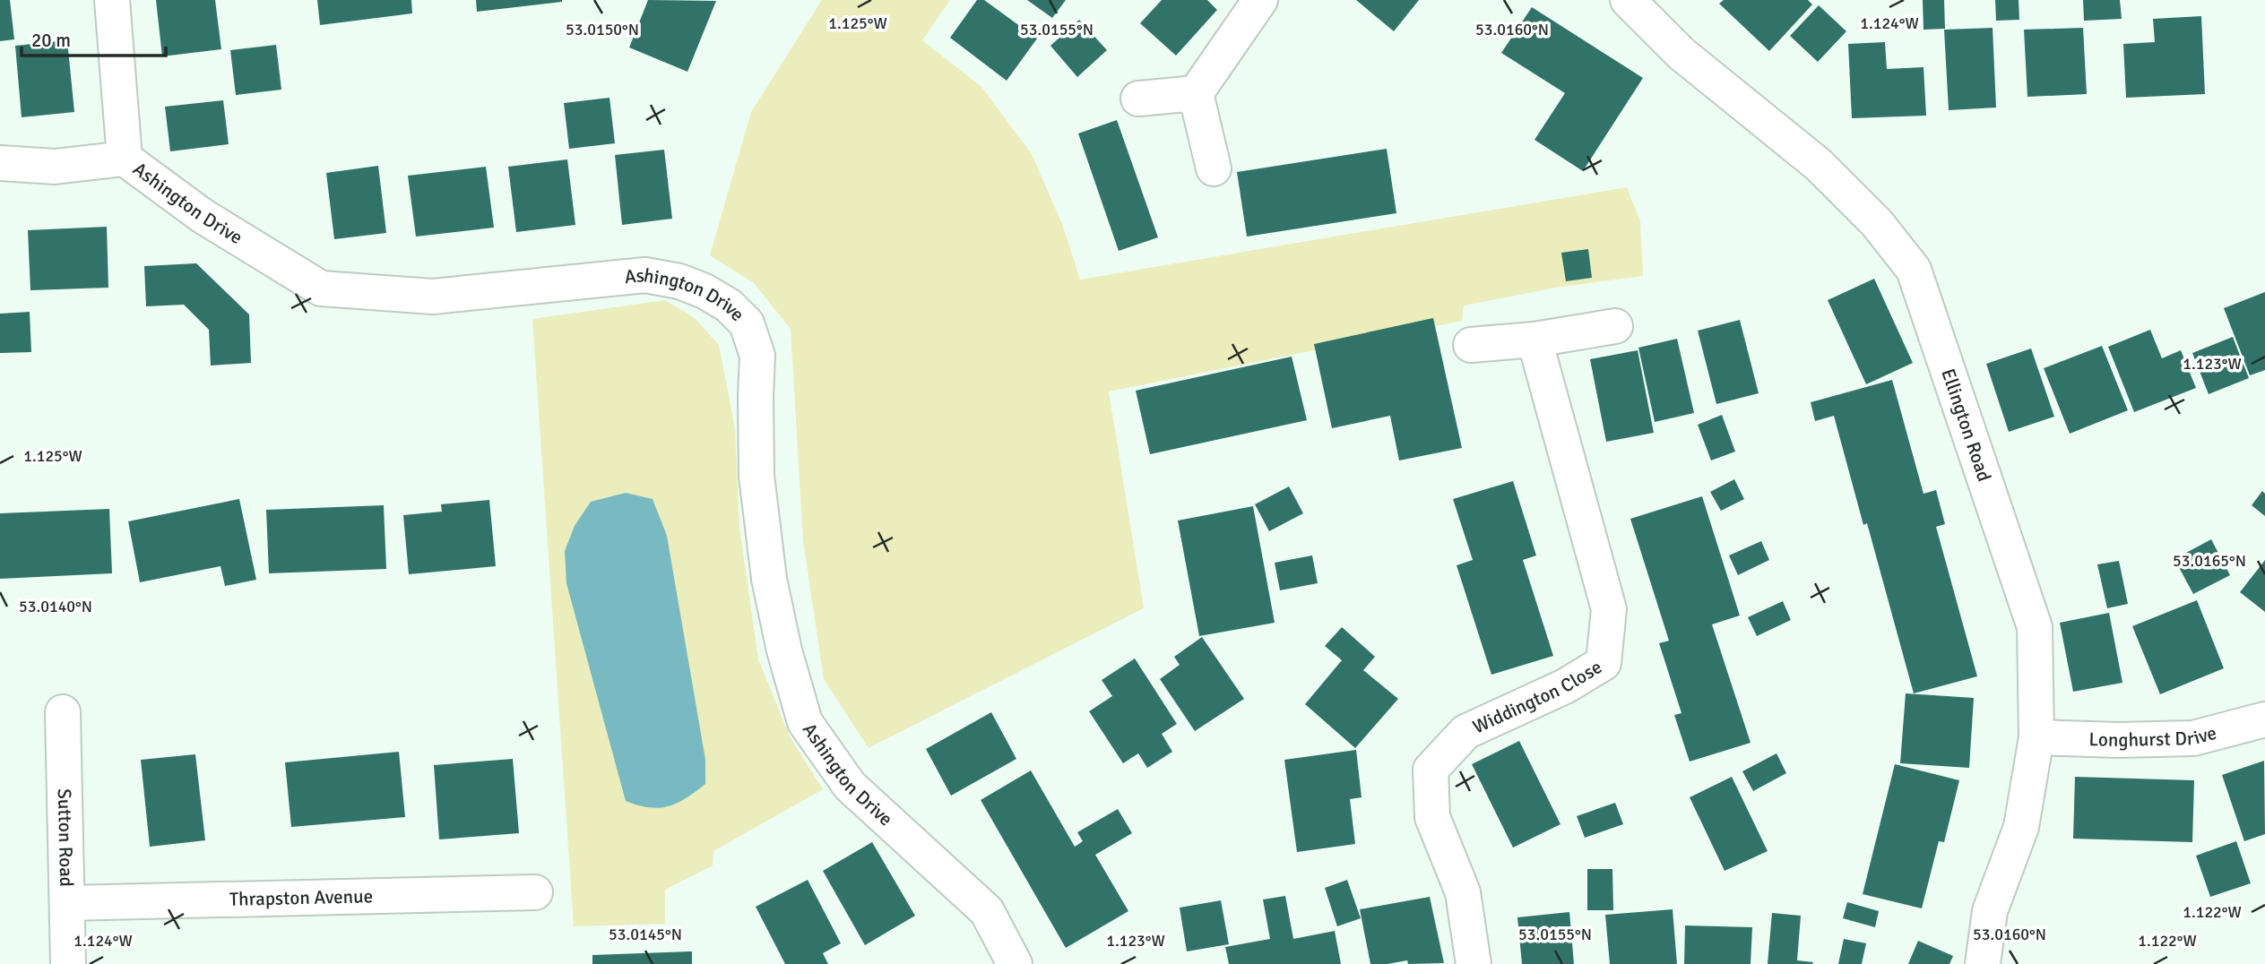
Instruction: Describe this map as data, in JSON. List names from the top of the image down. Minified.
{"streets":{"street":["Ashington Drive","Ellington Road","Widdington Close","Longhurst Drive","Sutton Road","Thrapston Avenue"]},"crossings":[["Ellington Road","Longhurst Drive"],["Sutton Road","Thrapston Avenue"]],"scale_bar":"20 m","coordinates":["1.125°W","1.124°W","53.0150°N","53.0155°N","53.0160°N","1.123°W","53.0165°N","53.0140°N","1.122°W","53.0145°N"]}
